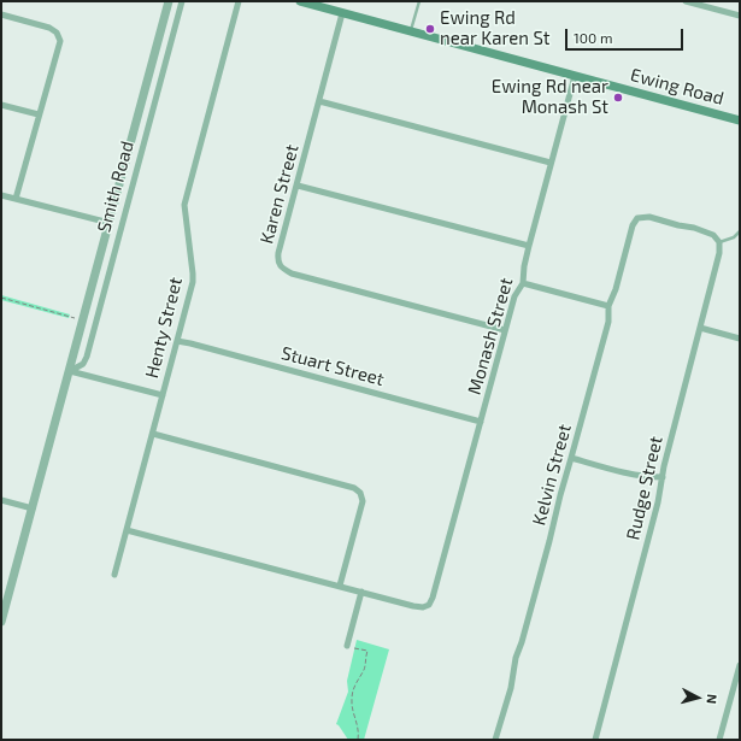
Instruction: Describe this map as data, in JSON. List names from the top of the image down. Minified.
{"streets":{"main road":["Ewing Road"],"street":["Smith Road","Karen Street","Henty Street","Monash Street","Stuart Street","Kelvin Street","Rudge Street"]},"crossings":[["Ewing Road","Karen Street"],["Ewing Road","Monash Street"],["Karen Street","Monash Street"],["Henty Street","Stuart Street"],["Monash Street","Stuart Street"],["Kelvin Street","Rudge Street"]],"places":["Ewing Rd near Karen St","Ewing Rd near Monash St"],"scale_bar":"100 m","north":"right"}
